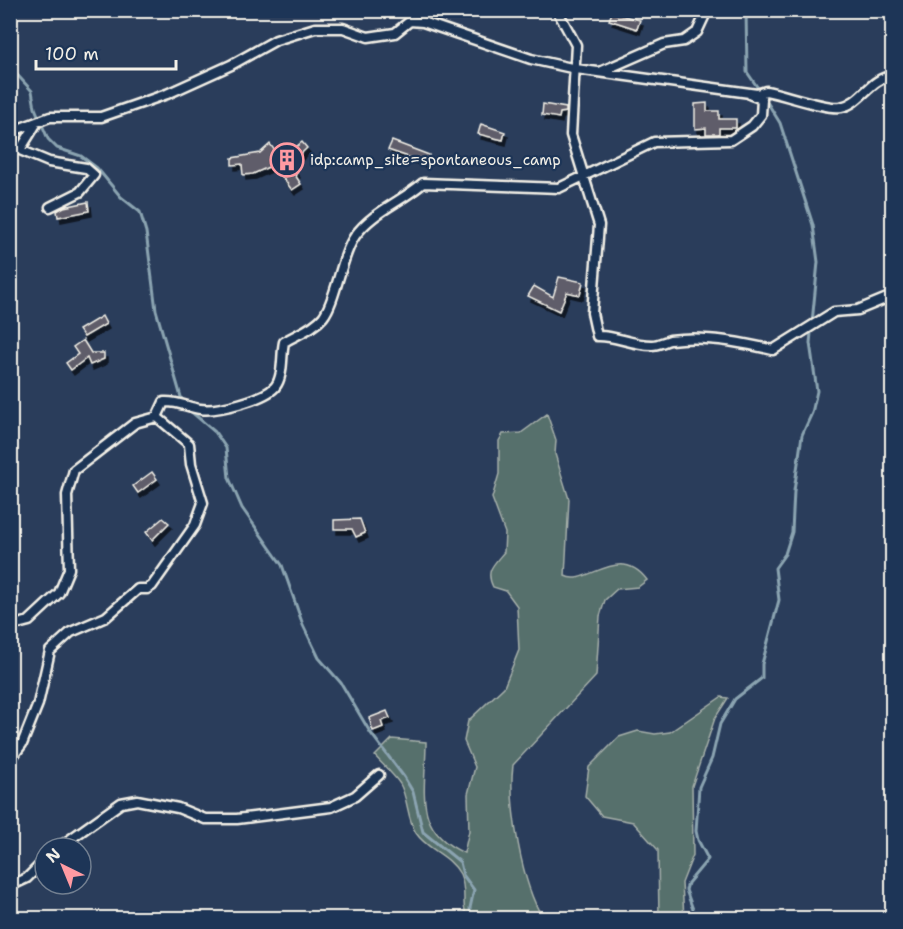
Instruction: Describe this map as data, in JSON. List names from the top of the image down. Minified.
{"places":{"building":["idp:camp_site=spontaneous_camp"]},"scale_bar":"100 m","north":"top left"}
